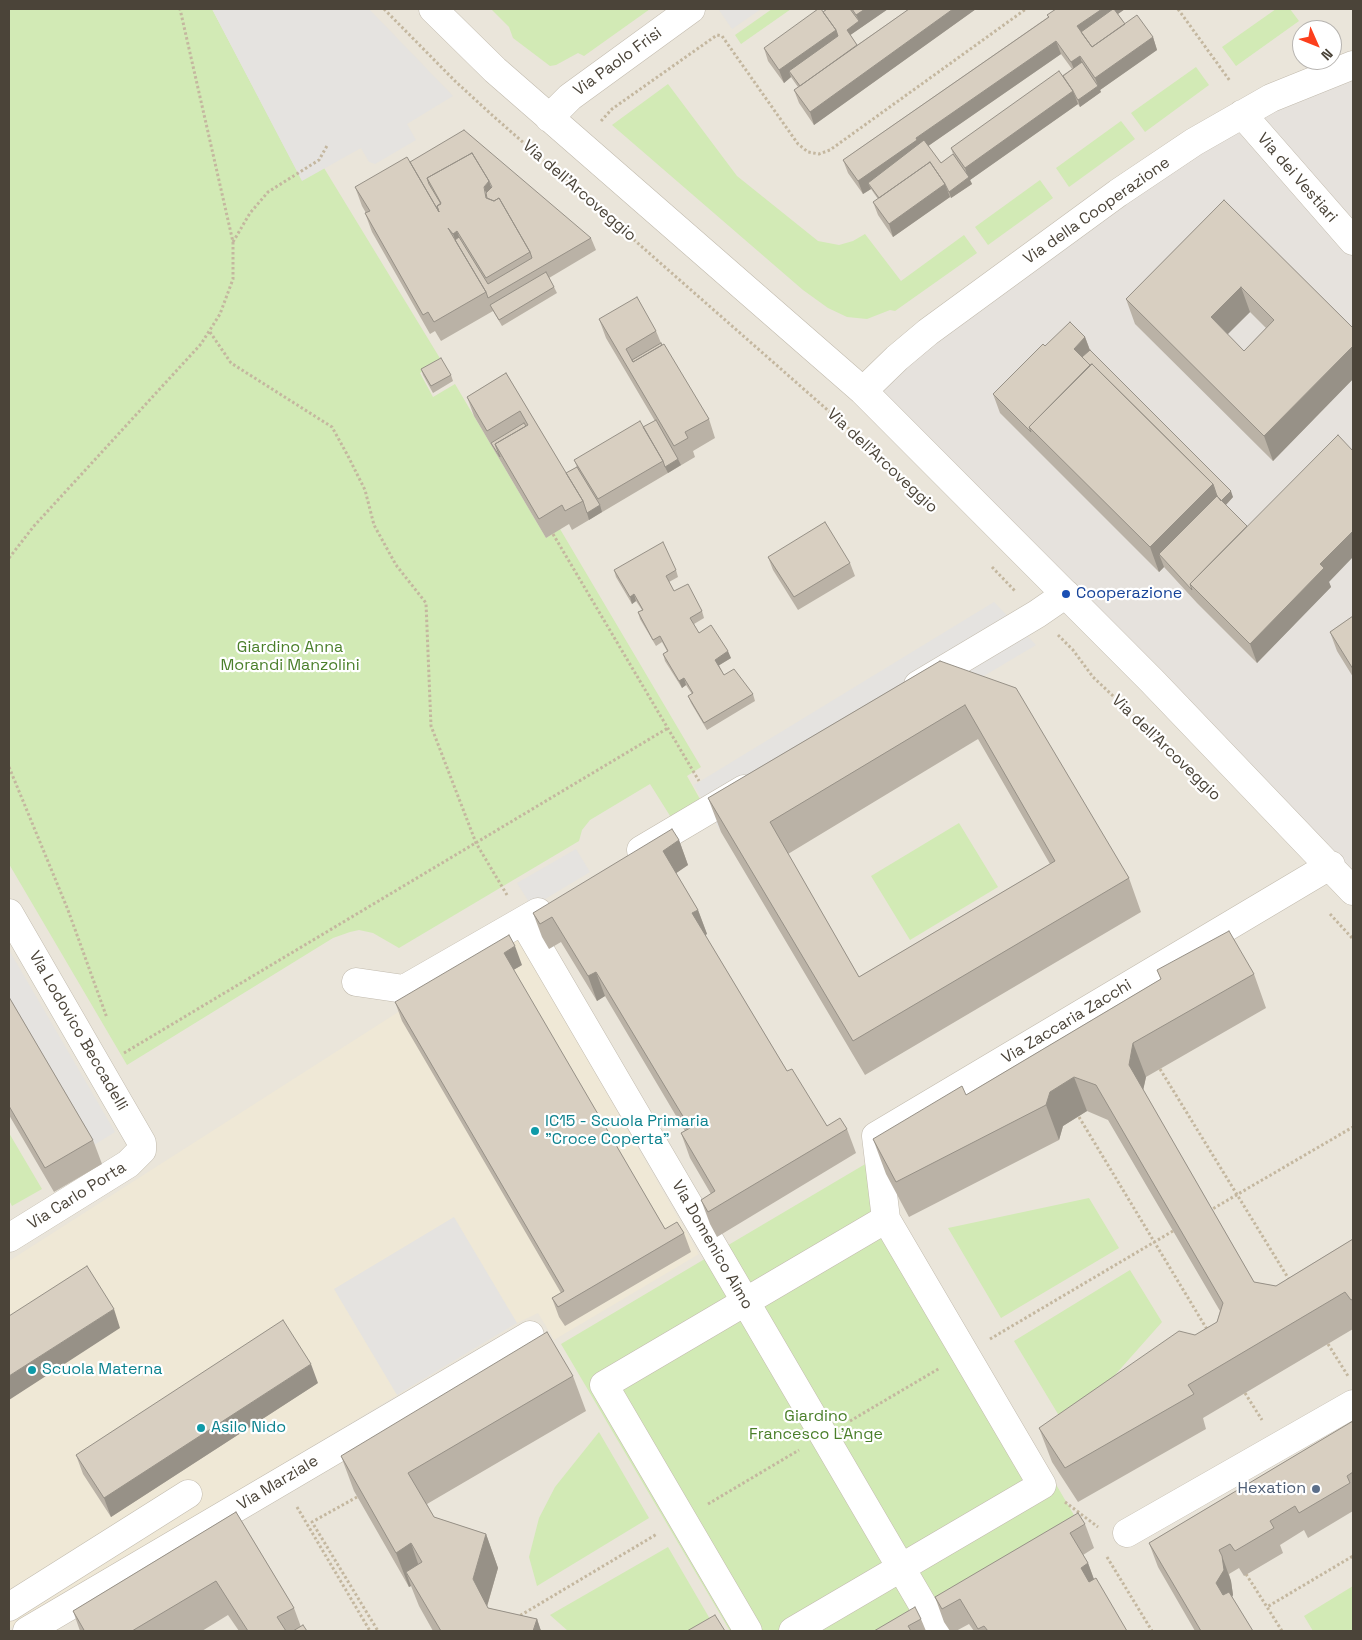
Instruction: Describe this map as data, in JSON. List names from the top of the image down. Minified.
{"streets":{"street":["Via Paolo Frisi","Via dei Vestiari","Via dell'Arcoveggio","Via della Cooperazione","Via Zaccaria Zacchi","Via Lodovico Beccadelli","Via Carlo Porta","Via Domenico Aimo","Via Marziale"]},"crossings":[["Via Paolo Frisi","Via dell'Arcoveggio"],["Via dei Vestiari","Via della Cooperazione"],["Via dell'Arcoveggio","Via della Cooperazione"],["Via dell'Arcoveggio","Via Zaccaria Zacchi"],["Via Lodovico Beccadelli","Via Carlo Porta"]],"parks":["Giardino Anna Morandi Manzolini","Giardino Francesco L'Ange"],"places":["Cooperazione","IC15 - Scuola Primaria \"Croce Coperta\"","Scuola Materna","Asilo Nido","Hexation"],"north":"bottom right"}
